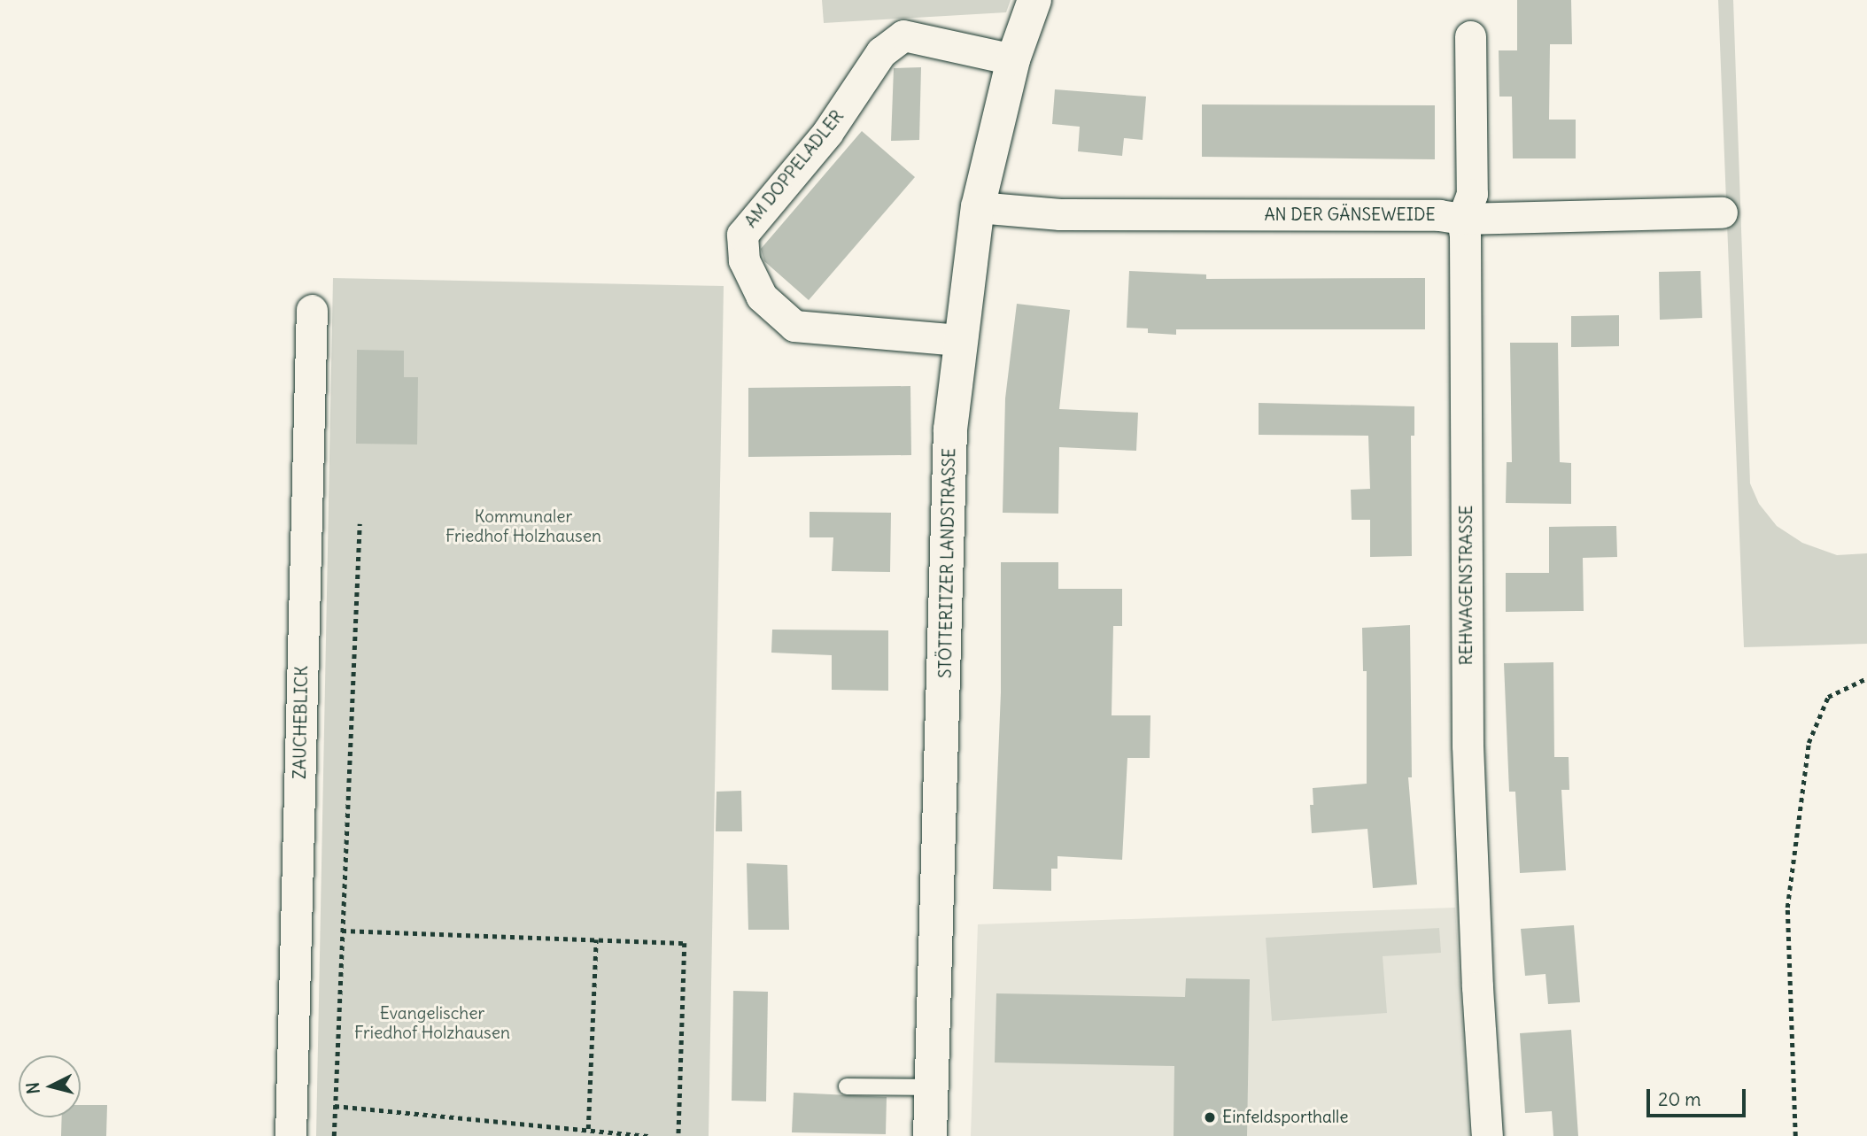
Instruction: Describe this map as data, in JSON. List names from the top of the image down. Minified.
{"streets":{"street":["AM DOPPELADLER","AN DER GÄNSEWEIDE","STÖTTERITZER LANDSTRASSE","REHWAGENSTRASSE","ZAUCHEBLICK"]},"crossings":[["AM DOPPELADLER","STÖTTERITZER LANDSTRASSE"],["AN DER GÄNSEWEIDE","STÖTTERITZER LANDSTRASSE"],["AN DER GÄNSEWEIDE","REHWAGENSTRASSE"]],"parks":["Kommunaler Friedhof Holzhausen","Evangelischer Friedhof Holzhausen"],"places":["Einfeldsporthalle"],"scale_bar":"20 m","north":"left"}
